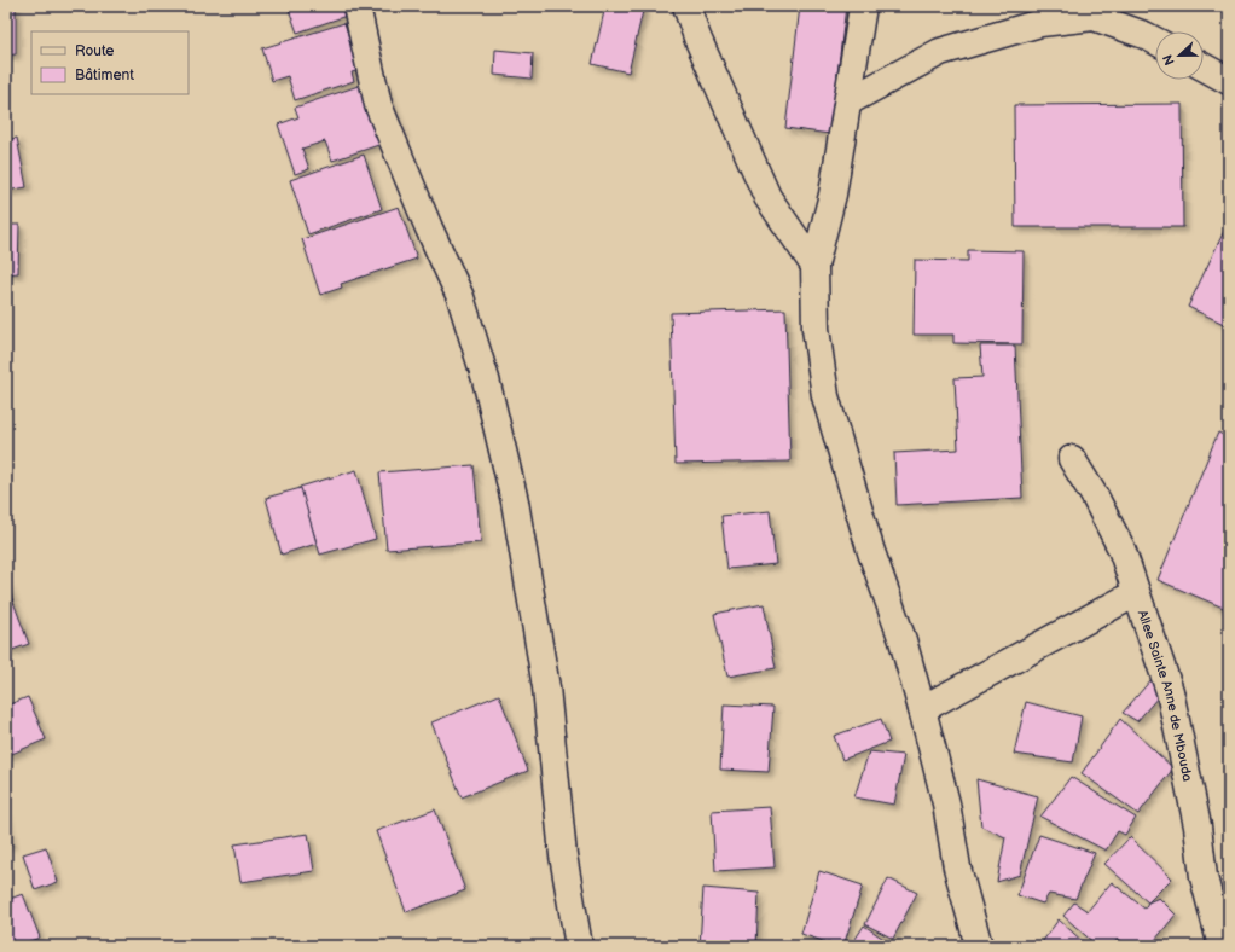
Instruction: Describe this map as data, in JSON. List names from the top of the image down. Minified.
{"streets":{"street":["Allee Sainte Anne de Mbouda"]},"legend":["Route","Bâtiment"],"north":"left"}
